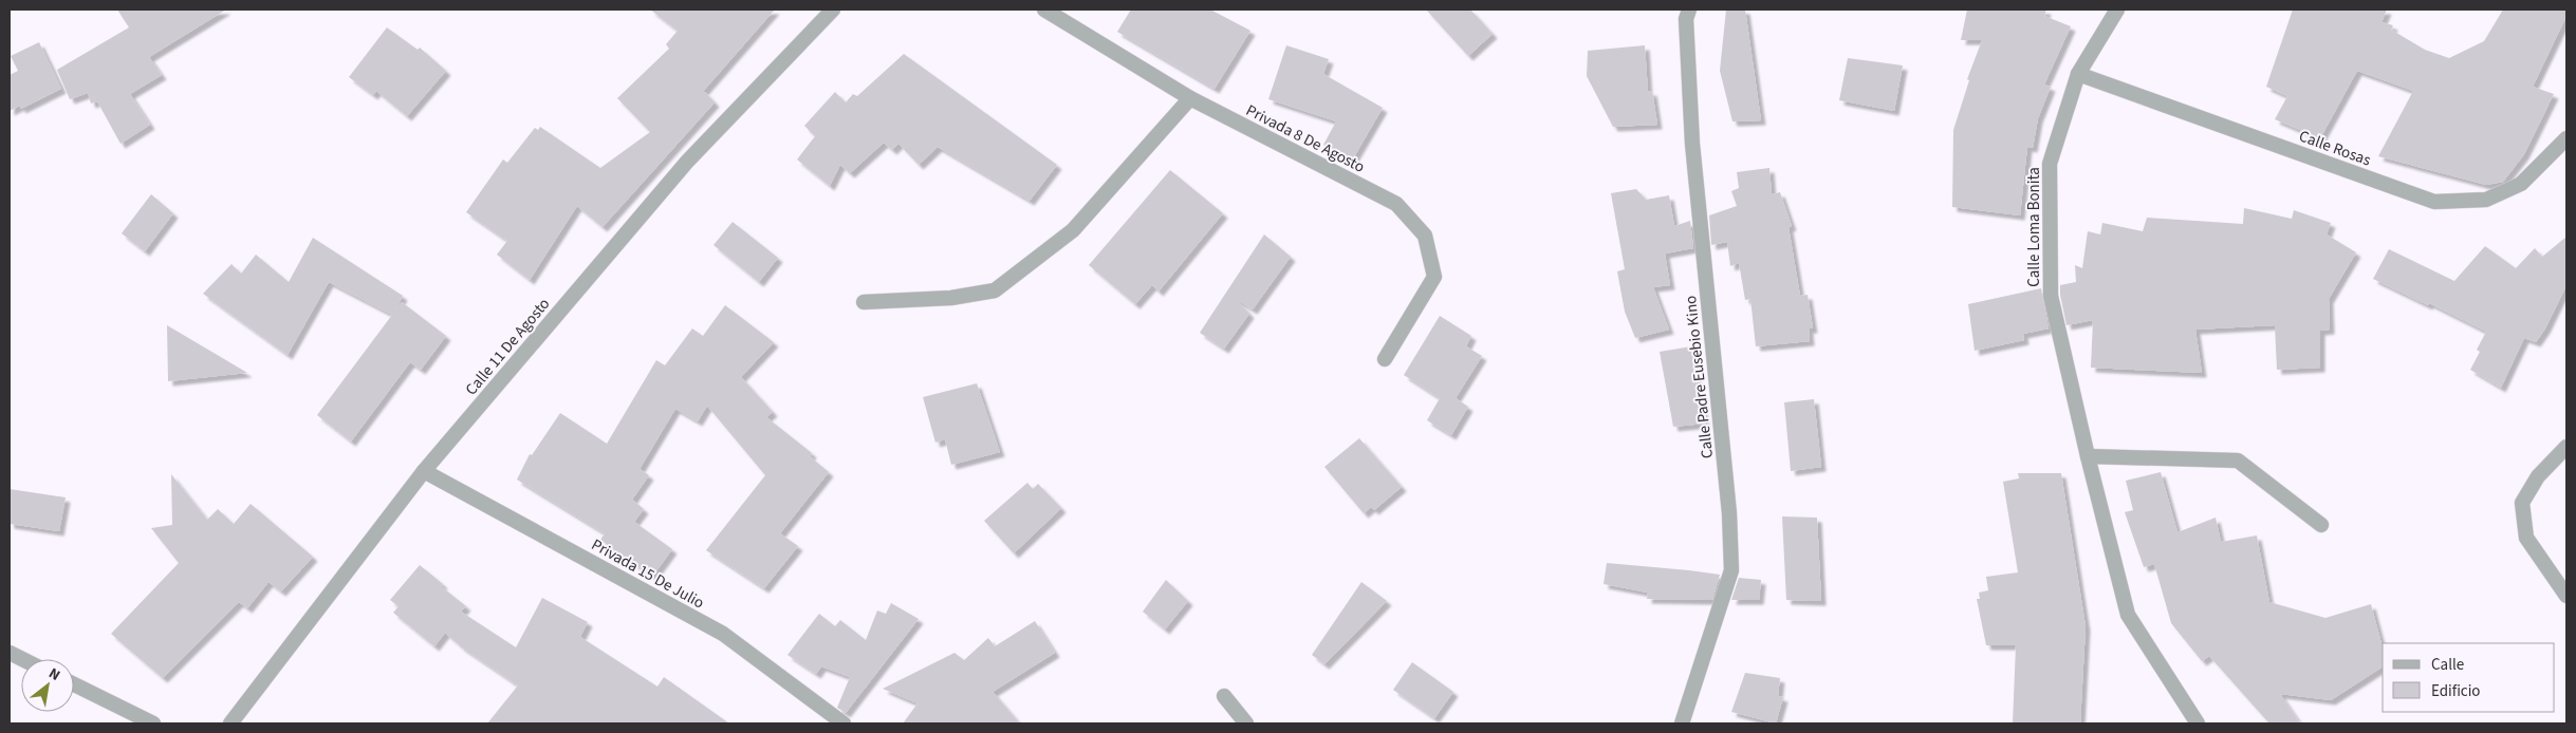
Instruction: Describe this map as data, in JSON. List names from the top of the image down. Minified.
{"streets":{"street":["Privada 8 De Agosto","Calle Rosas","Calle Loma Bonita","Calle 11 De Agosto","Calle Padre Eusebio Kino","Privada 15 De Julio"]},"crossings":[["Calle Rosas","Calle Loma Bonita"],["Calle 11 De Agosto","Privada 15 De Julio"]],"legend":["Calle","Edificio"],"north":"top right"}
